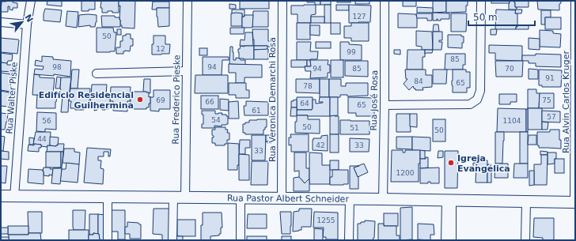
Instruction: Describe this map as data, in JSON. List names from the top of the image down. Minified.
{"streets":{"main road":["Rua Pastor Albert Schneider"],"street":["Rua Walter Piske","Rua Frederico Pieske","Rua Veronica Demarchi Rosa","Rua José Rosa","Rua Alvin Carlos Kruger"]},"crossings":[["Rua Walter Piske","Rua Pastor Albert Schneider"],["Rua Frederico Pieske","Rua Pastor Albert Schneider"],["Rua Veronica Demarchi Rosa","Rua Pastor Albert Schneider"],["Rua José Rosa","Rua Pastor Albert Schneider"],["Rua Alvin Carlos Kruger","Rua Pastor Albert Schneider"]],"places":["Edifício Residencial Guilhermina","Igreja Evangélica"],"house_numbers":["127","50","12","99","85","98","94","94","85","70","91","84","65","78","69","75","66","64","65","61","57","54","56","1104","50","51","50","44","42","33","33","1200","1255"],"scale_bar":"50 m","north":"top right"}
